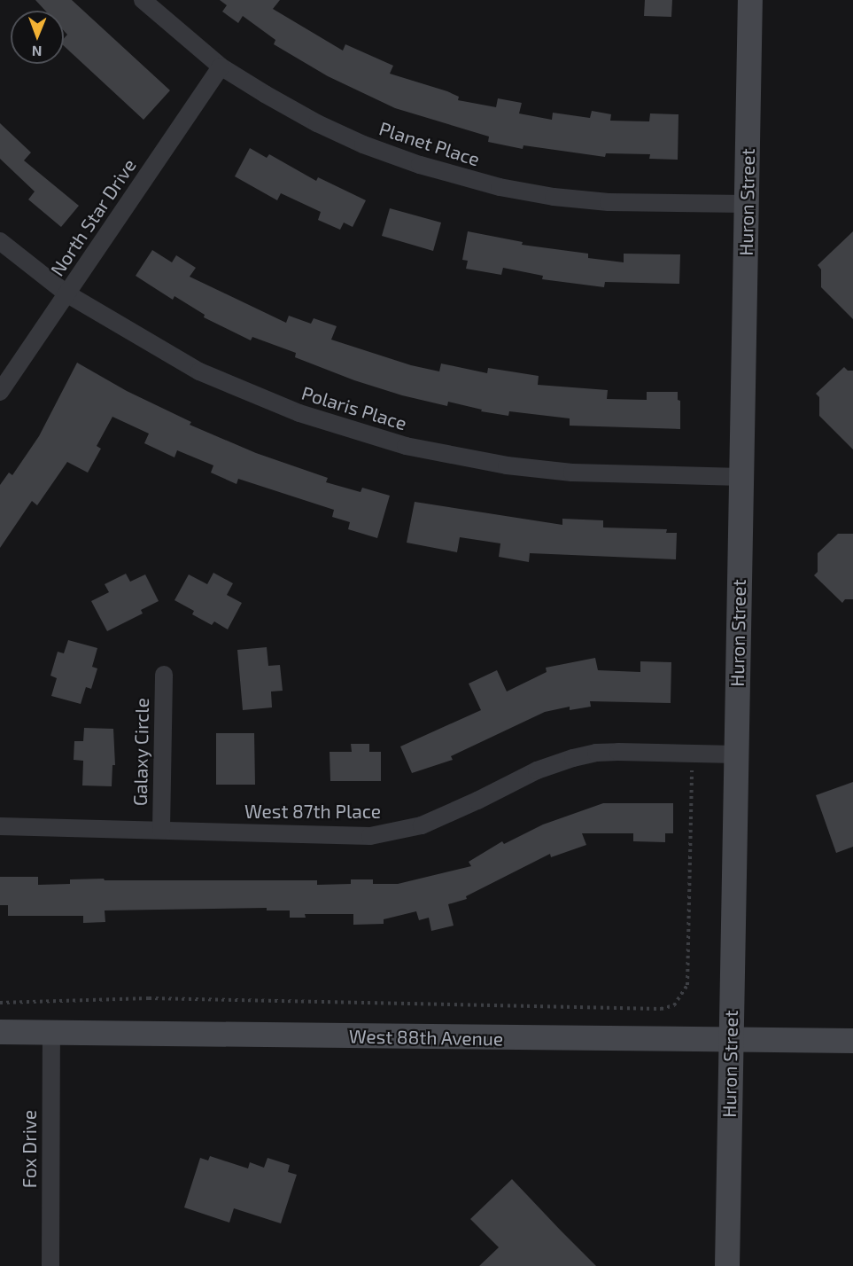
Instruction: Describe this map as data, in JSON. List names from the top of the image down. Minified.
{"streets":{"main road":["Huron Street","West 88th Avenue"],"street":["Planet Place","North Star Drive","Polaris Place","Galaxy Circle","West 87th Place","Fox Drive"]},"crossings":[["Planet Place","Huron Street"],["Planet Place","North Star Drive"],["Huron Street","Polaris Place"],["Huron Street","West 87th Place"],["Huron Street","West 88th Avenue"],["North Star Drive","Polaris Place"],["Galaxy Circle","West 87th Place"],["West 88th Avenue","Fox Drive"]],"north":"bottom"}
